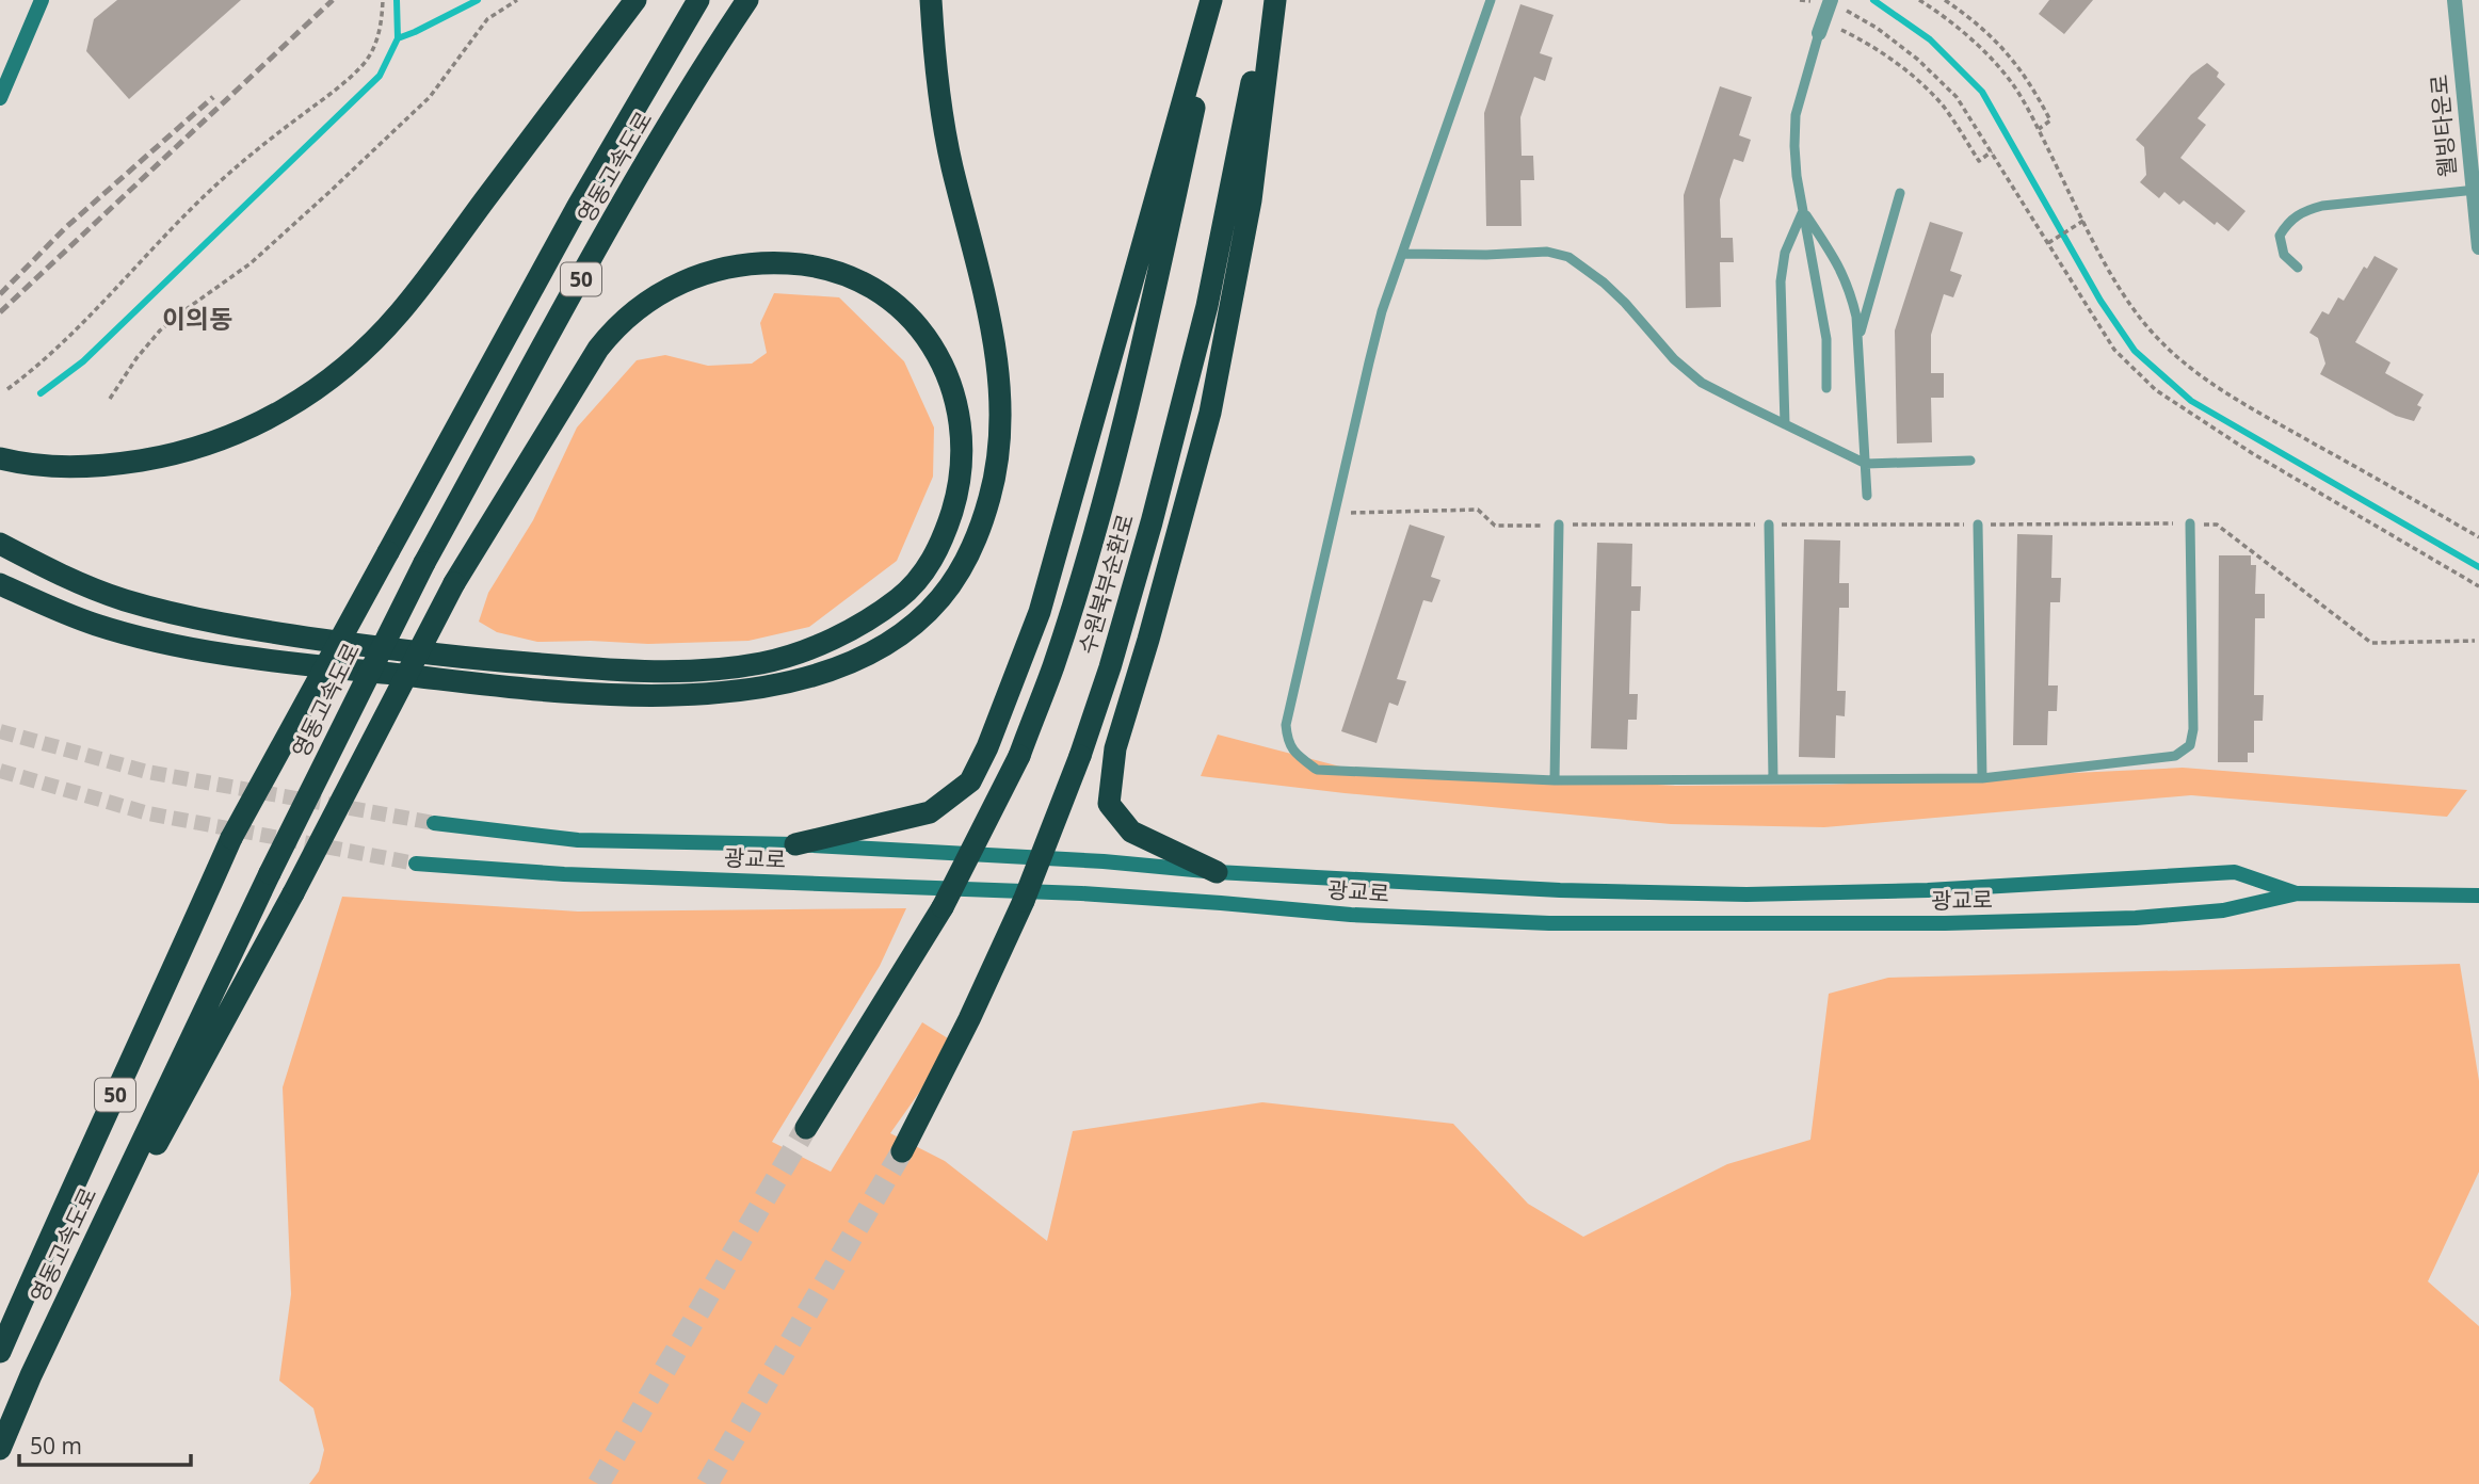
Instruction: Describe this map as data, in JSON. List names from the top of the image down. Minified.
{"streets":{"highway":["영동고속도로","50","수원북부순환로"],"main road":["광교로"],"street":["웰빙타운로"]},"districts":["이의동"],"scale_bar":"50 m"}
